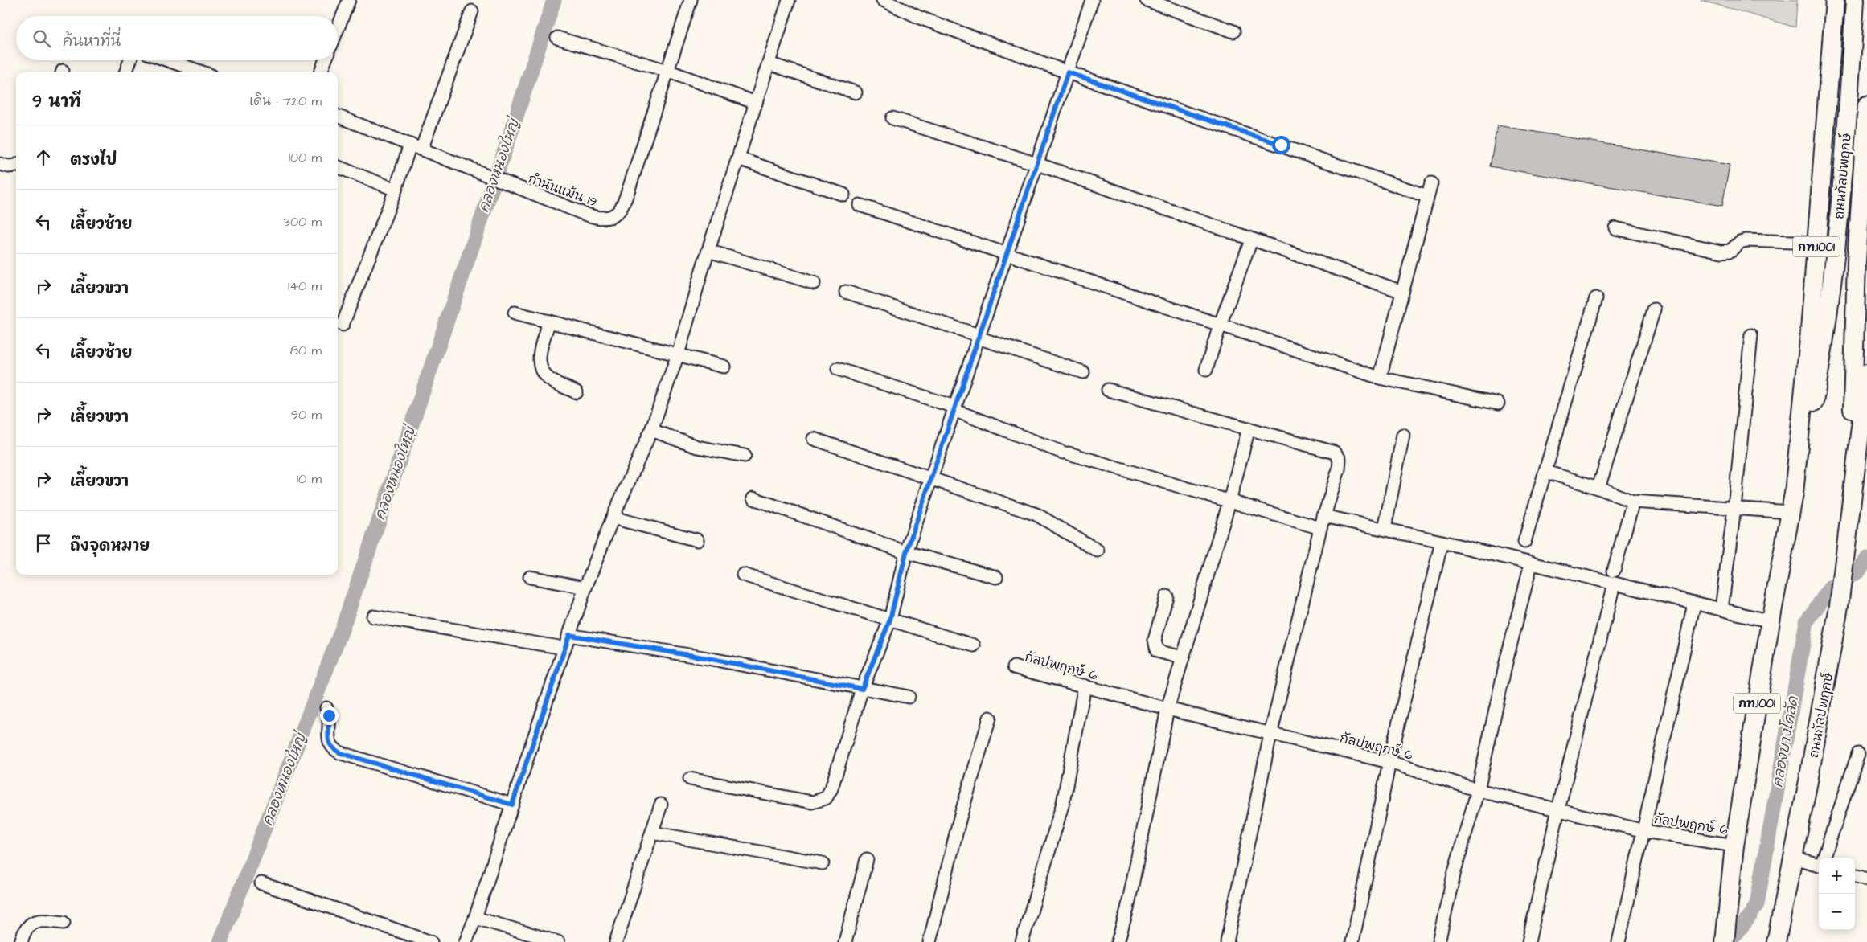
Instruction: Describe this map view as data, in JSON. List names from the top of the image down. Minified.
{"streets":{"main road":["ถนนกัลปพฤกษ์","กท.1001"],"street":["กำนันแม้น 19","กัลปพฤกษ์ 6"]},"crossings":[["ถนนกัลปพฤกษ์","กัลปพฤกษ์ 6"]],"water":["คลองหนองใหญ่","คลองบางโคลัด"],"page":{"search":"ค้นหาที่นี่","heading":["9 นาที","เดิน · 720 m"],"list":[["ตรงไป","100 m"],["เลี้ยวซ้าย","300 m"],["เลี้ยวขวา","140 m"],["เลี้ยวซ้าย","80 m"],["เลี้ยวขวา","90 m"],["เลี้ยวขวา","10 m"],"ถึงจุดหมาย"],"map_buttons":["+","−"]}}
